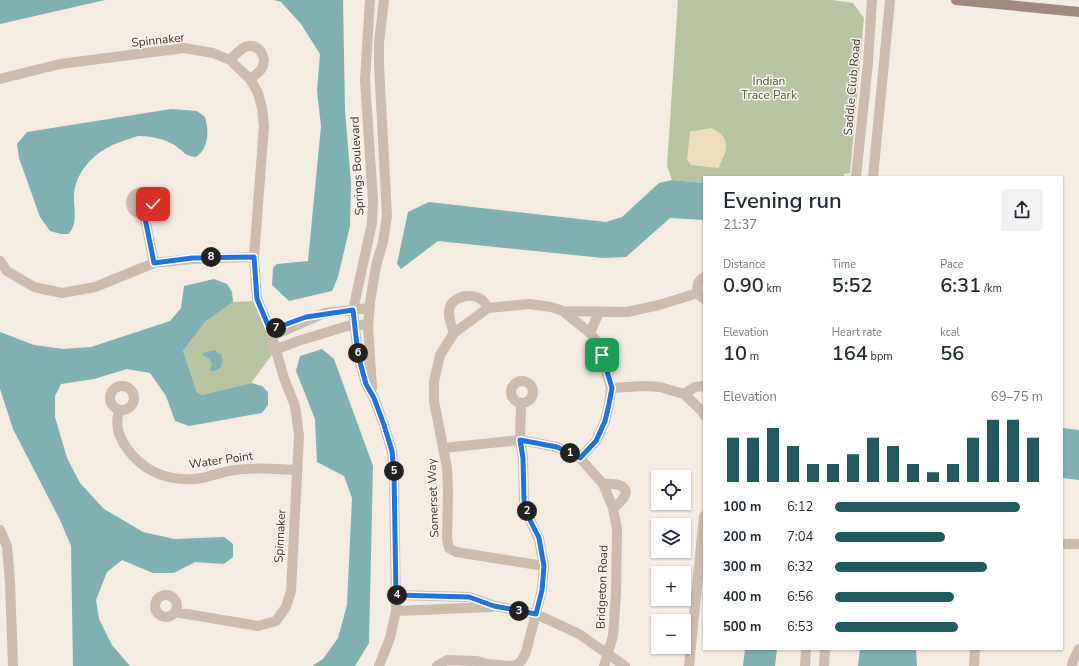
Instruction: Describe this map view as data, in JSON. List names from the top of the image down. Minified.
{"streets":{"street":["Spinnaker","Saddle Club Road","Springs Boulevard","Water Point","Somerset Way","Bridgeton Road"]},"crossings":[["Spinnaker","Water Point"],["Somerset Way","Bridgeton Road"]],"parks":["Indian Trace Park"],"page":{"heading":["Evening run","21:37"],"stats":[["Distance","0.90 km"],["Time","5:52"],["Pace","6:31 /km"],["Elevation","10 m"],["Heart rate","164 bpm"],["kcal","56"]],"pins":["8","7","6","1","5","2","4","3"],"chart":["Elevation","69–75 m"],"map_buttons":["+","−"],"list":[{"name":"100 m","note":"6:12"},{"name":"200 m","note":"7:04"},{"name":"300 m","note":"6:32"},{"name":"400 m","note":"6:56"},{"name":"500 m","note":"6:53"}]}}
